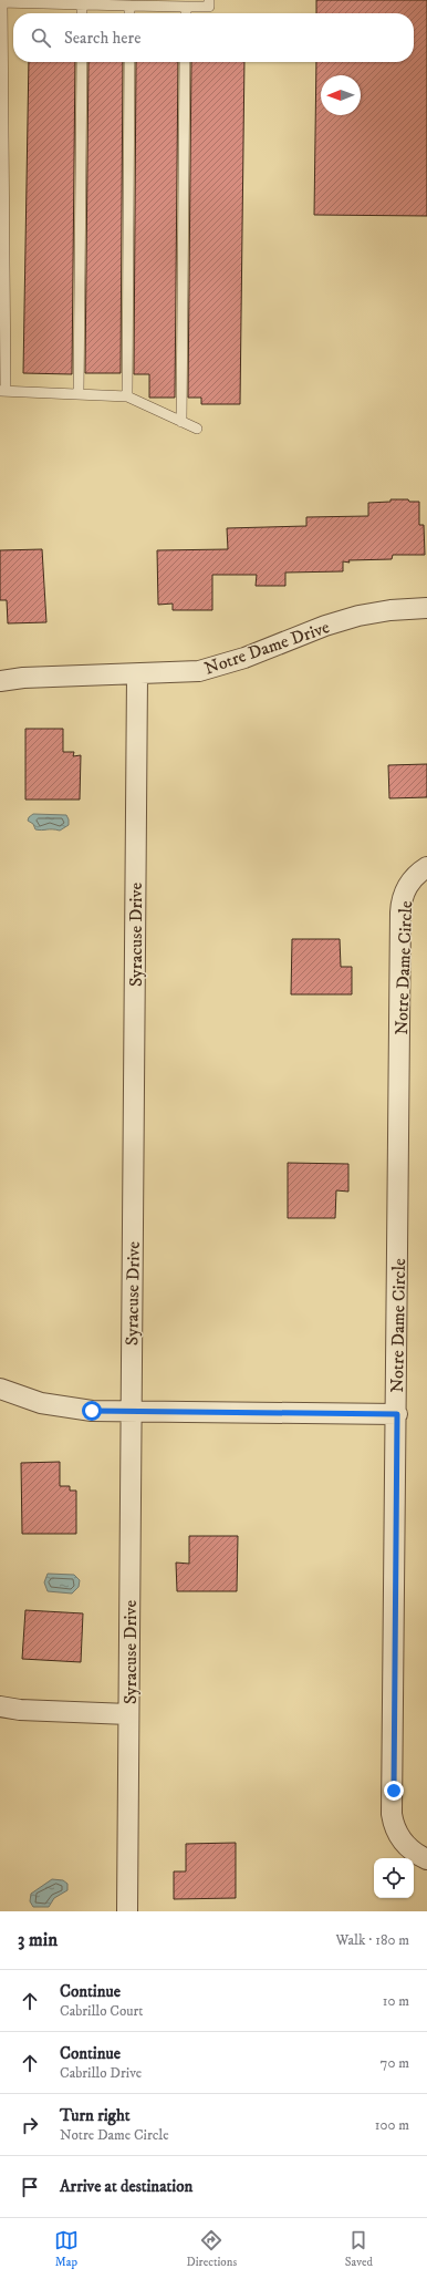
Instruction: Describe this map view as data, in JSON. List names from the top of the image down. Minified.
{"streets":{"street":["Notre Dame Drive","Syracuse Drive","Notre Dame Circle"]},"crossings":[["Notre Dame Drive","Syracuse Drive"]],"north":"left","page":{"search":"Search here","heading":["3 min","Walk · 180 m"],"list":[["Continue","Cabrillo Court","10 m"],["Continue","Cabrillo Drive","70 m"],["Turn right","Notre Dame Circle","100 m"],"Arrive at destination"],"nav":["Map","Directions","Saved"]}}
